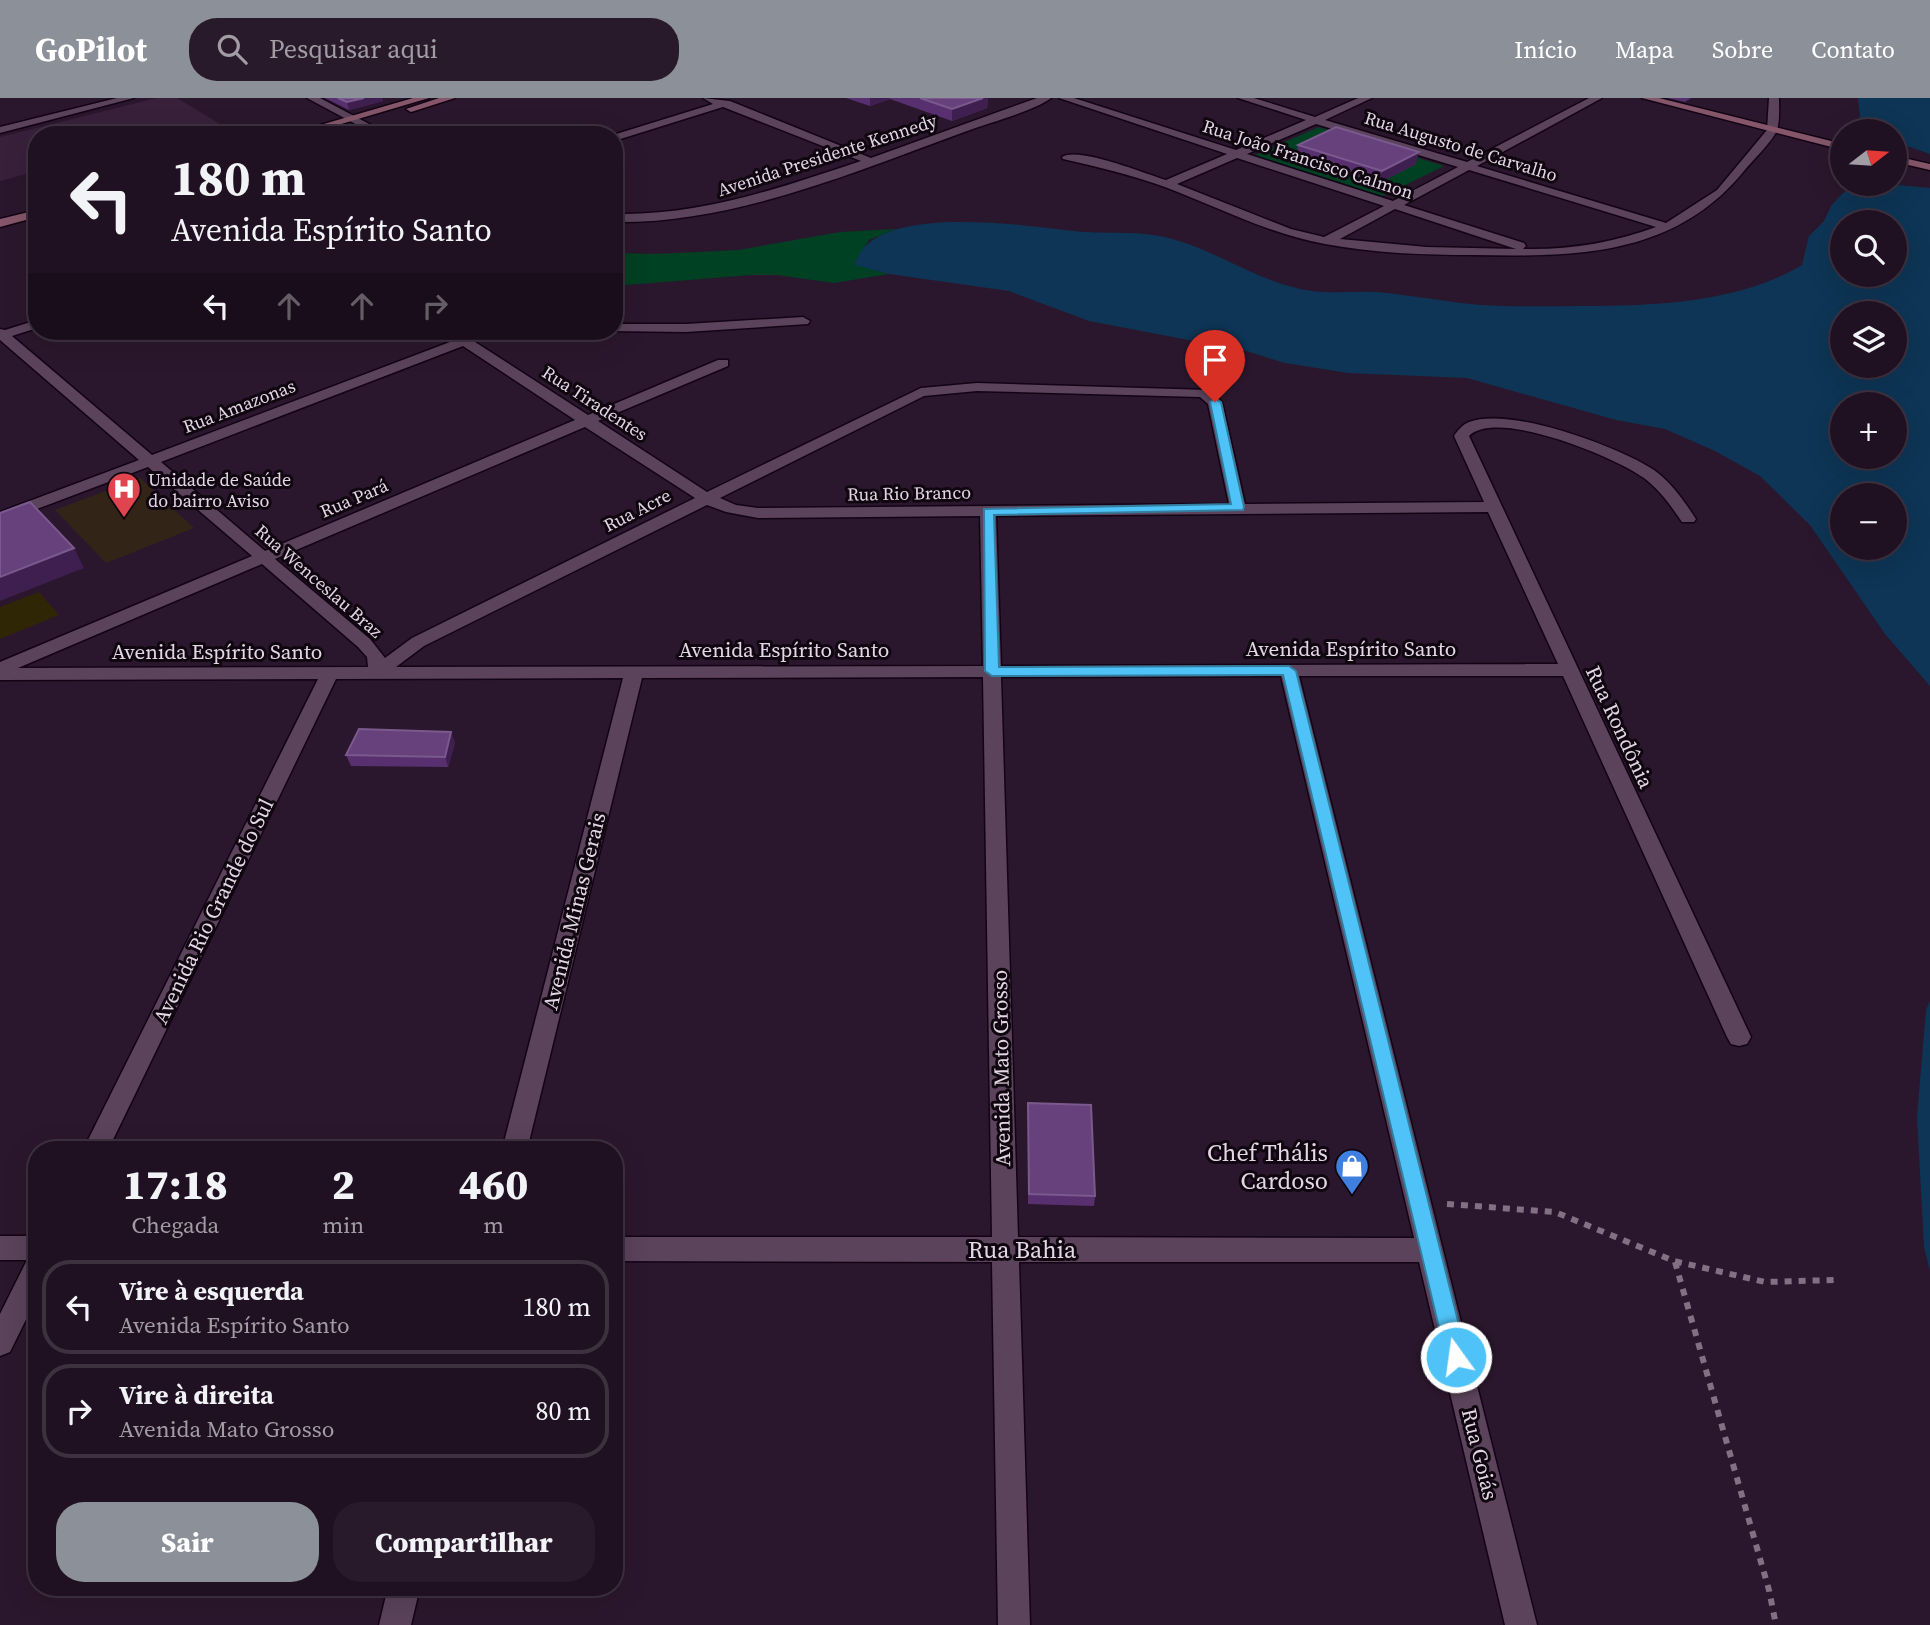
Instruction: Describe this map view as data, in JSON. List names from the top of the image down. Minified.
{"streets":{"street":["Rua Augusto de Carvalho","Avenida Presidente Kennedy","Rua João Francisco Calmon","Rua Tiradentes","Rua Amazonas","Rua Rio Branco","Rua Pará","Rua Acre","Rua Wenceslau Braz","Avenida Espírito Santo","Rua Rondônia","Avenida Rio Grande do Sul","Avenida Minas Gerais","Avenida Mato Grosso","Rua Bahia","Rua Goiás"]},"crossings":[["Rua Tiradentes","Rua Amazonas"],["Rua Tiradentes","Rua Rio Branco"],["Rua Tiradentes","Rua Pará"],["Rua Tiradentes","Rua Acre"],["Rua Amazonas","Rua Wenceslau Braz"],["Rua Rio Branco","Rua Acre"],["Rua Rio Branco","Rua Rondônia"],["Rua Rio Branco","Avenida Mato Grosso"],["Rua Pará","Rua Wenceslau Braz"],["Rua Acre","Rua Wenceslau Braz"],["Rua Acre","Avenida Espírito Santo"],["Rua Wenceslau Braz","Avenida Espírito Santo"],["Avenida Espírito Santo","Rua Rondônia"],["Avenida Espírito Santo","Avenida Rio Grande do Sul"],["Avenida Espírito Santo","Avenida Minas Gerais"],["Avenida Espírito Santo","Avenida Mato Grosso"],["Avenida Espírito Santo","Rua Goiás"],["Avenida Mato Grosso","Rua Bahia"],["Rua Bahia","Rua Goiás"]],"places":{"hospital":["Unidade de Saúde do bairro Aviso"],"shop":["Chef Thális Cardoso"]},"north":"right","page":{"header":"GoPilot","search":"Pesquisar aqui","nav":["Início","Mapa","Sobre","Contato"],"map_buttons":["+","−"],"turn":["180 m","Avenida Espírito Santo"],"eta":["17:18","Chegada","2","min","460","m"],"list":[{"name":"Vire à esquerda","note":"Avenida Espírito Santo","value":"180 m"},{"name":"Vire à direita","note":"Avenida Mato Grosso","value":"80 m"}],"buttons":["Sair","Compartilhar"]}}
